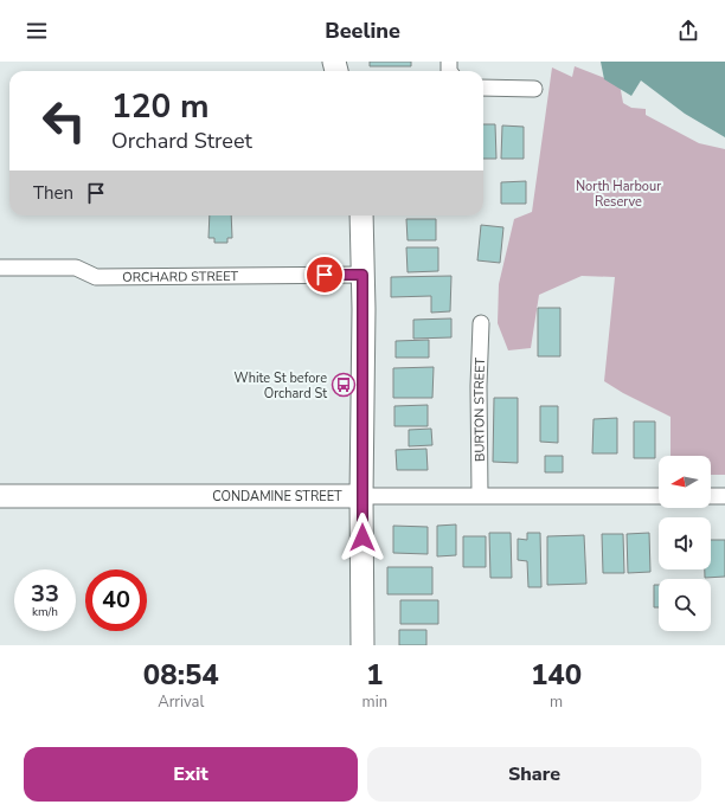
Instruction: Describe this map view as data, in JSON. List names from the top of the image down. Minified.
{"streets":{"street":["ORCHARD STREET","BURTON STREET","CONDAMINE STREET"]},"crossings":[["BURTON STREET","CONDAMINE STREET"]],"parks":["North Harbour Reserve"],"places":{"bus stop":["White St before Orchard St"]},"north":"left","page":{"header":"Beeline","turn":["120 m","Orchard Street"],"then":"Then","speed":"33 km/h","limit":"40","eta":["08:54","Arrival","1","min","140","m"],"buttons":["Exit","Share"]}}
